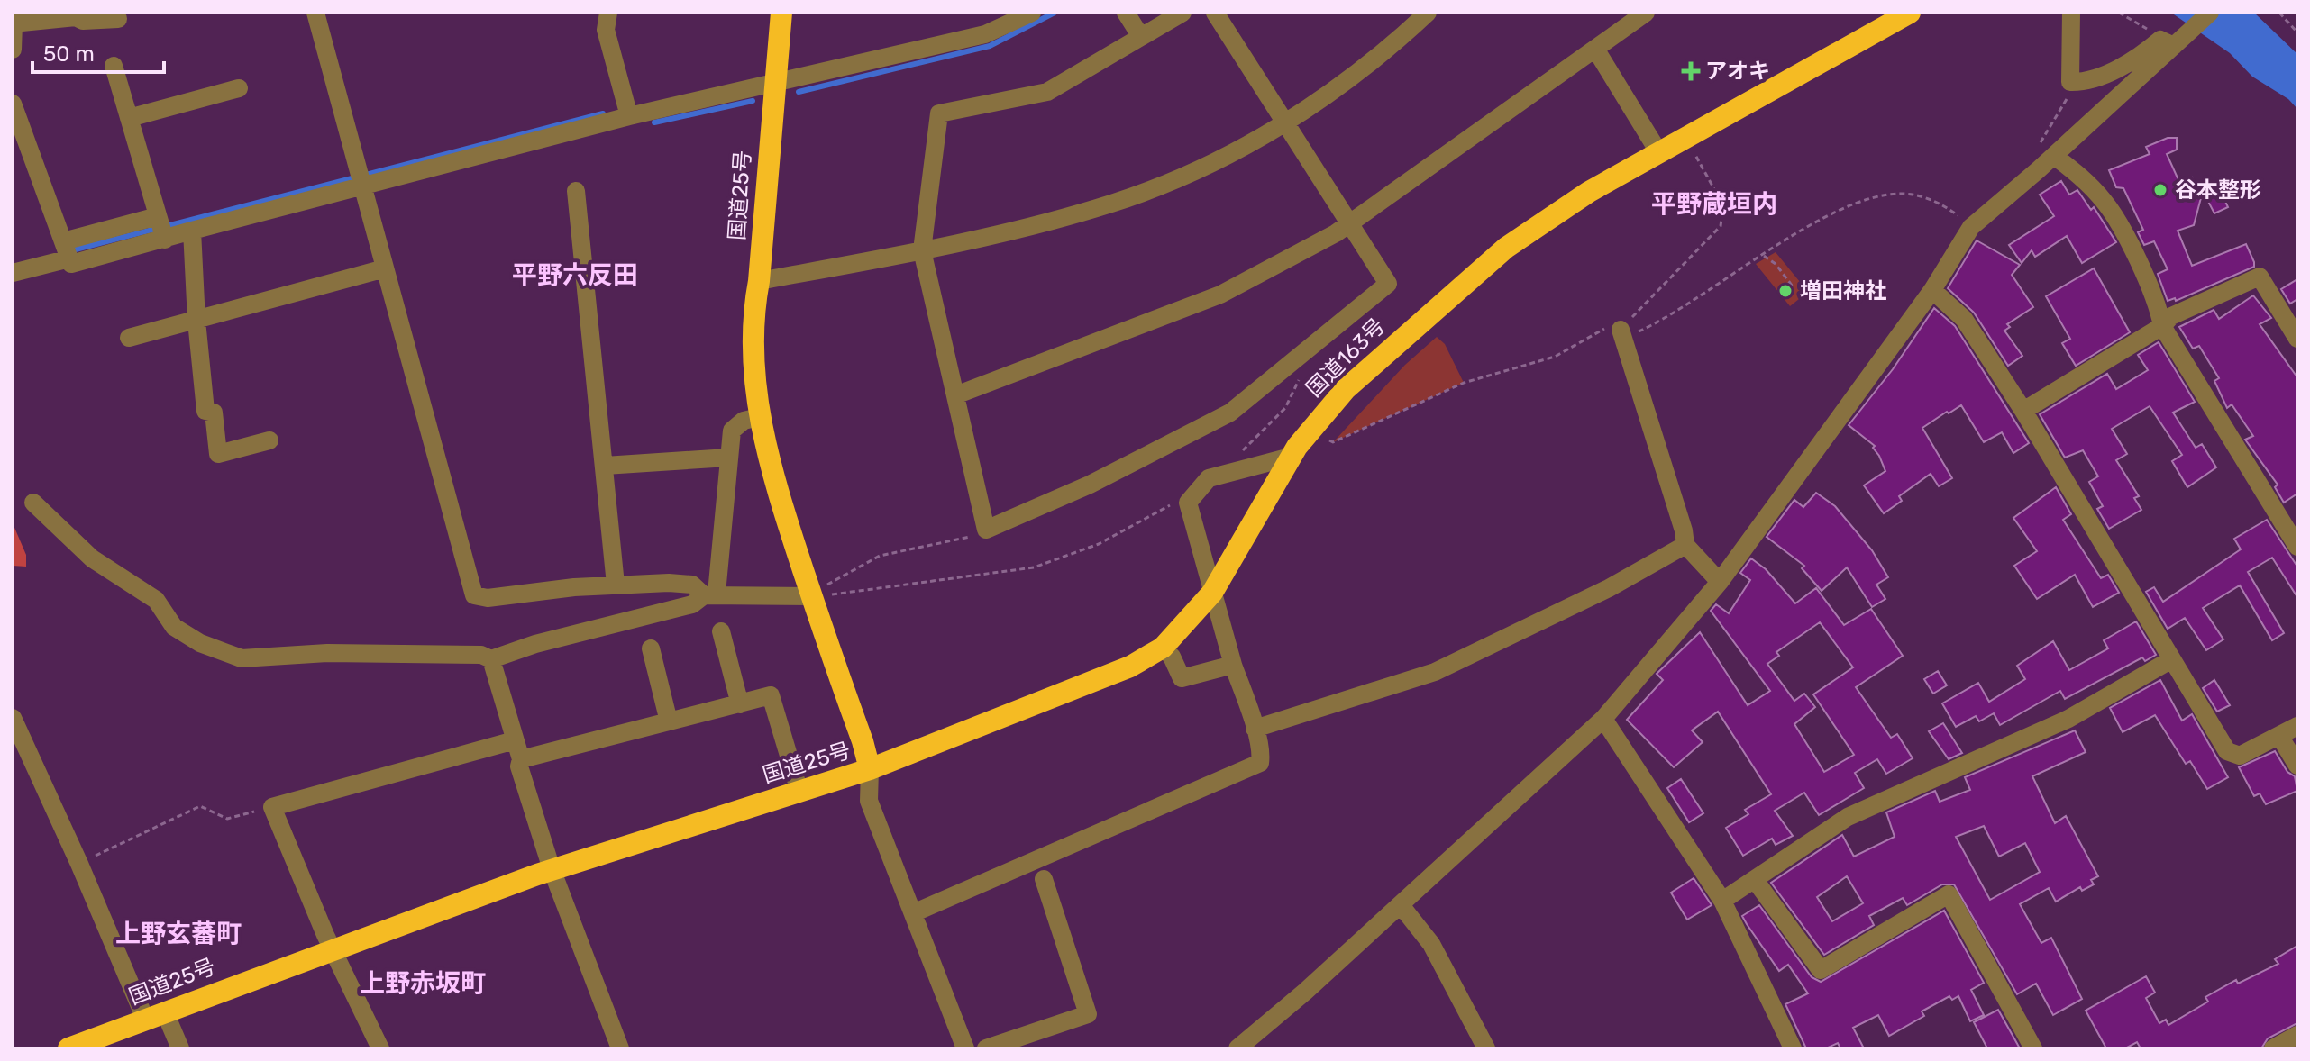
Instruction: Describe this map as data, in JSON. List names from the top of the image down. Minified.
{"streets":{"highway":["国道25号","国道163号"]},"crossings":[["国道25号","国道163号"]],"districts":["平野蔵垣内","平野六反田","上野玄蕃町","上野赤坂町"],"places":{"health":["アオキ"],"other":["谷本整形","増田神社"]},"scale_bar":"50 m"}
